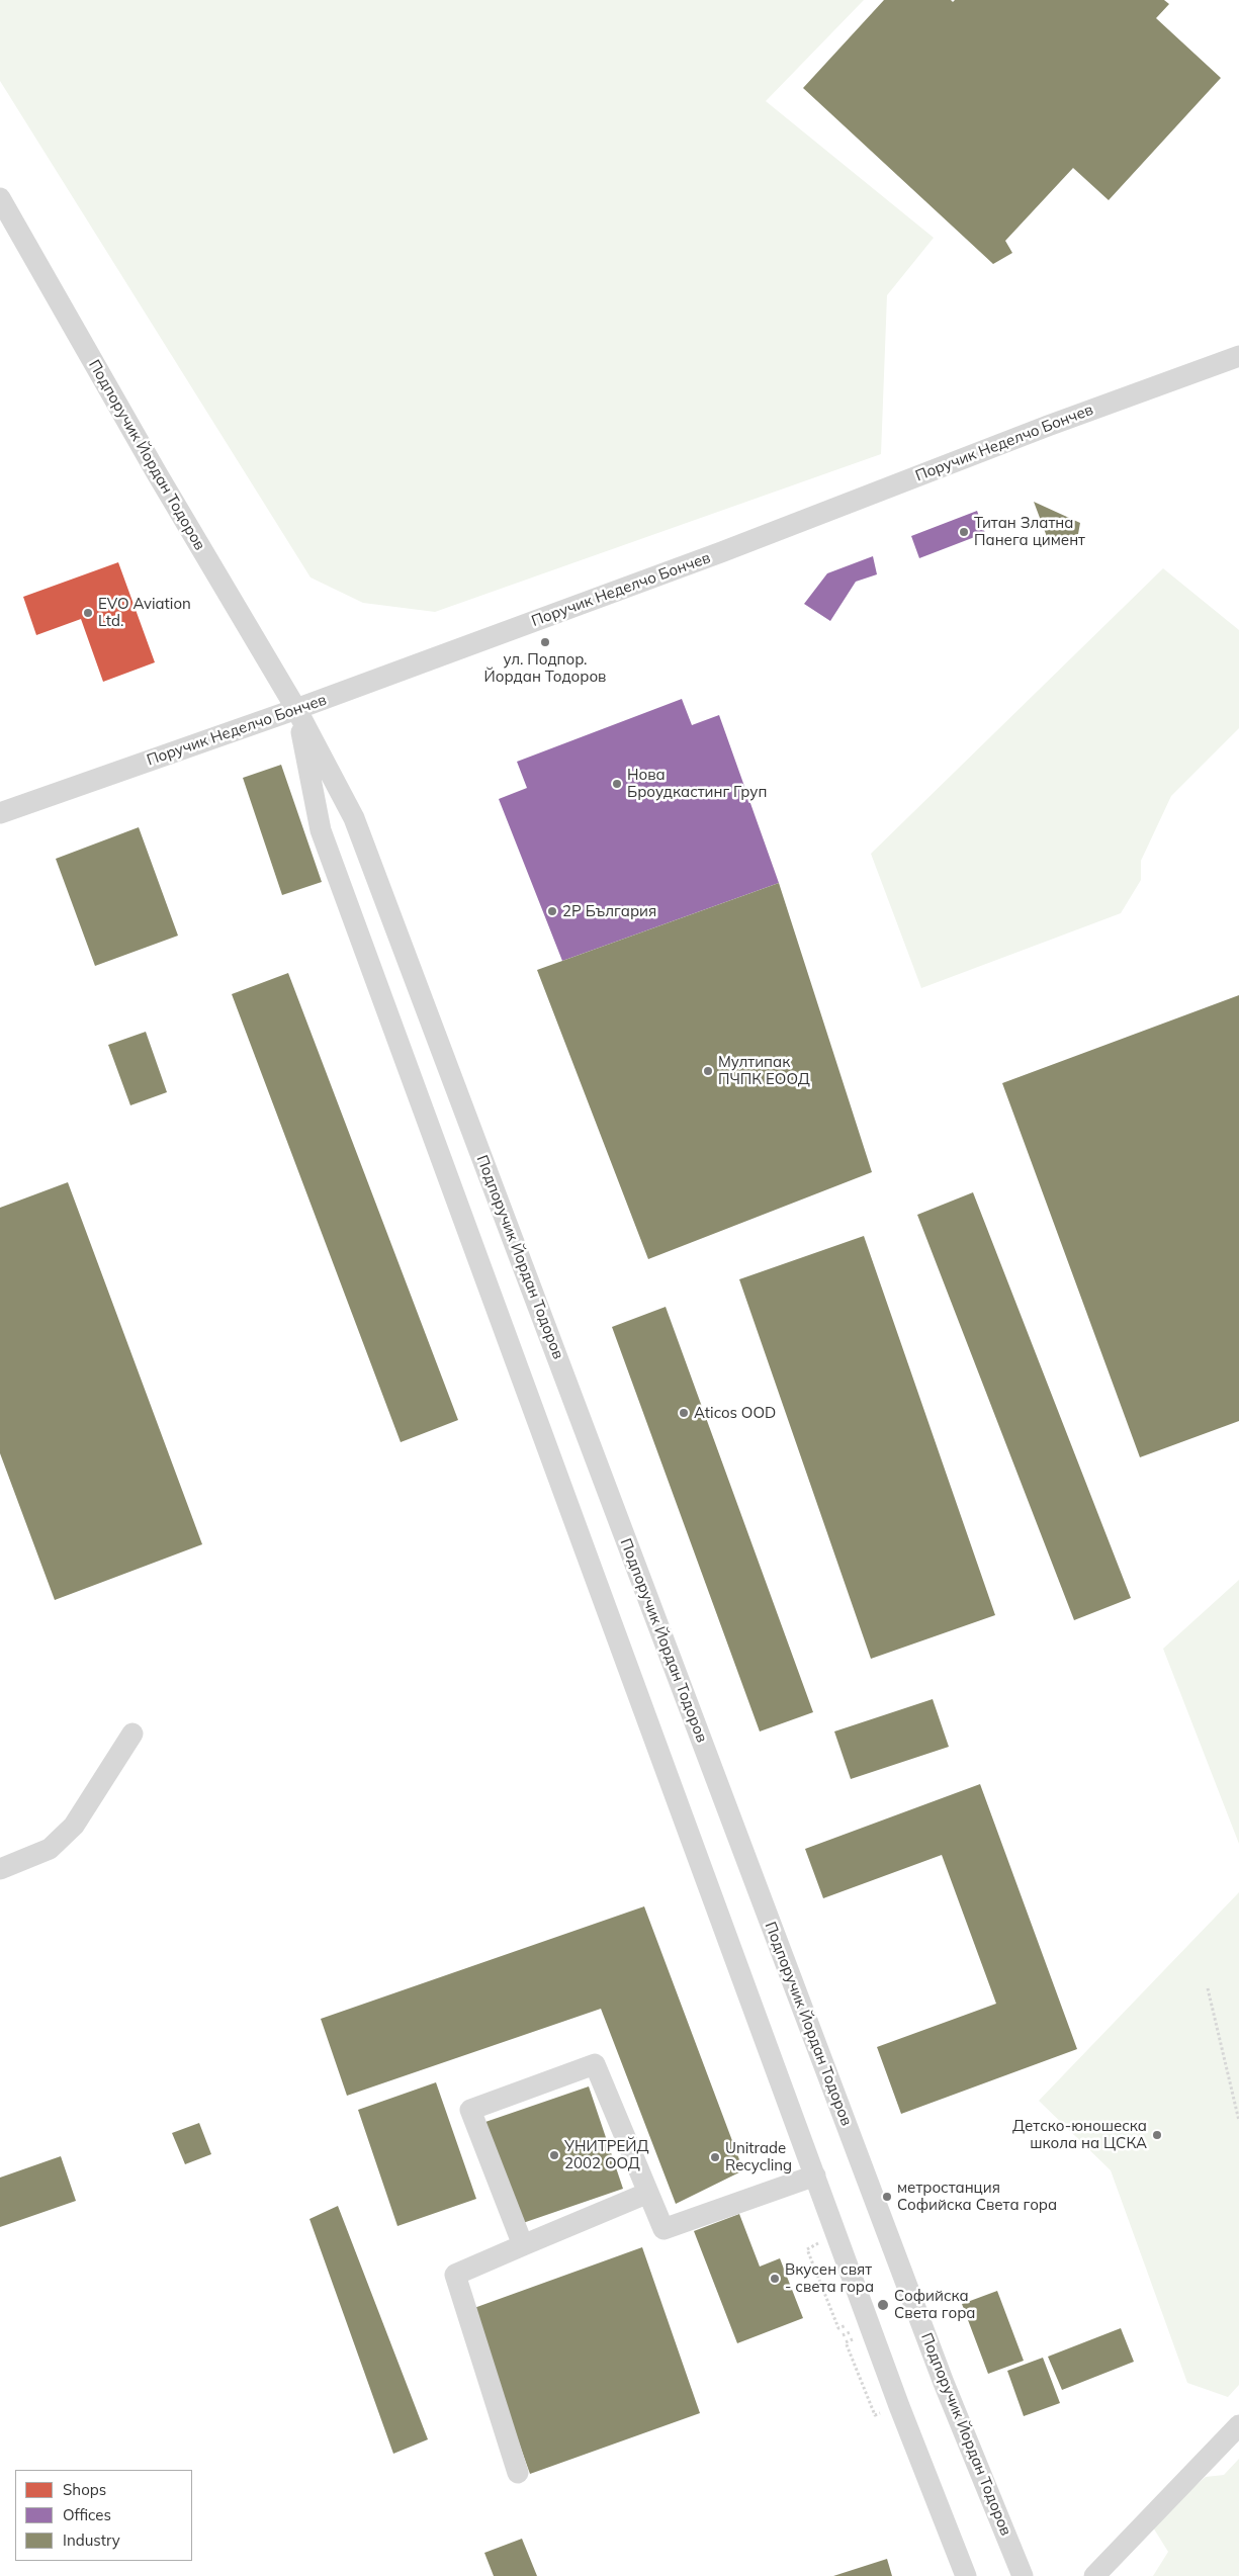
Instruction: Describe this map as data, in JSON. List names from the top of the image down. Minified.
{"streets":{"street":["Поручик Неделчо Бончев","Подпоручик Йордан Тодоров"]},"crossings":[["Поручик Неделчо Бончев","Подпоручик Йордан Тодоров"]],"places":["Титан Златна Панега цимент","EVO Aviation Ltd.","ул. Подпор. Йордан Тодоров","Нова Броудкастинг Груп","2Р България","Мултипак ПЧПК ЕООД","Aticos OOD","Детско-юношеска школа на ЦСКА","УНИТРЕЙД 2002 ООД","Unitrade Recycling","метростанция Софийска Света гора","Вкусен свят - света гора","Софийска Света гора"],"legend":["Shops","Offices","Industry"]}
